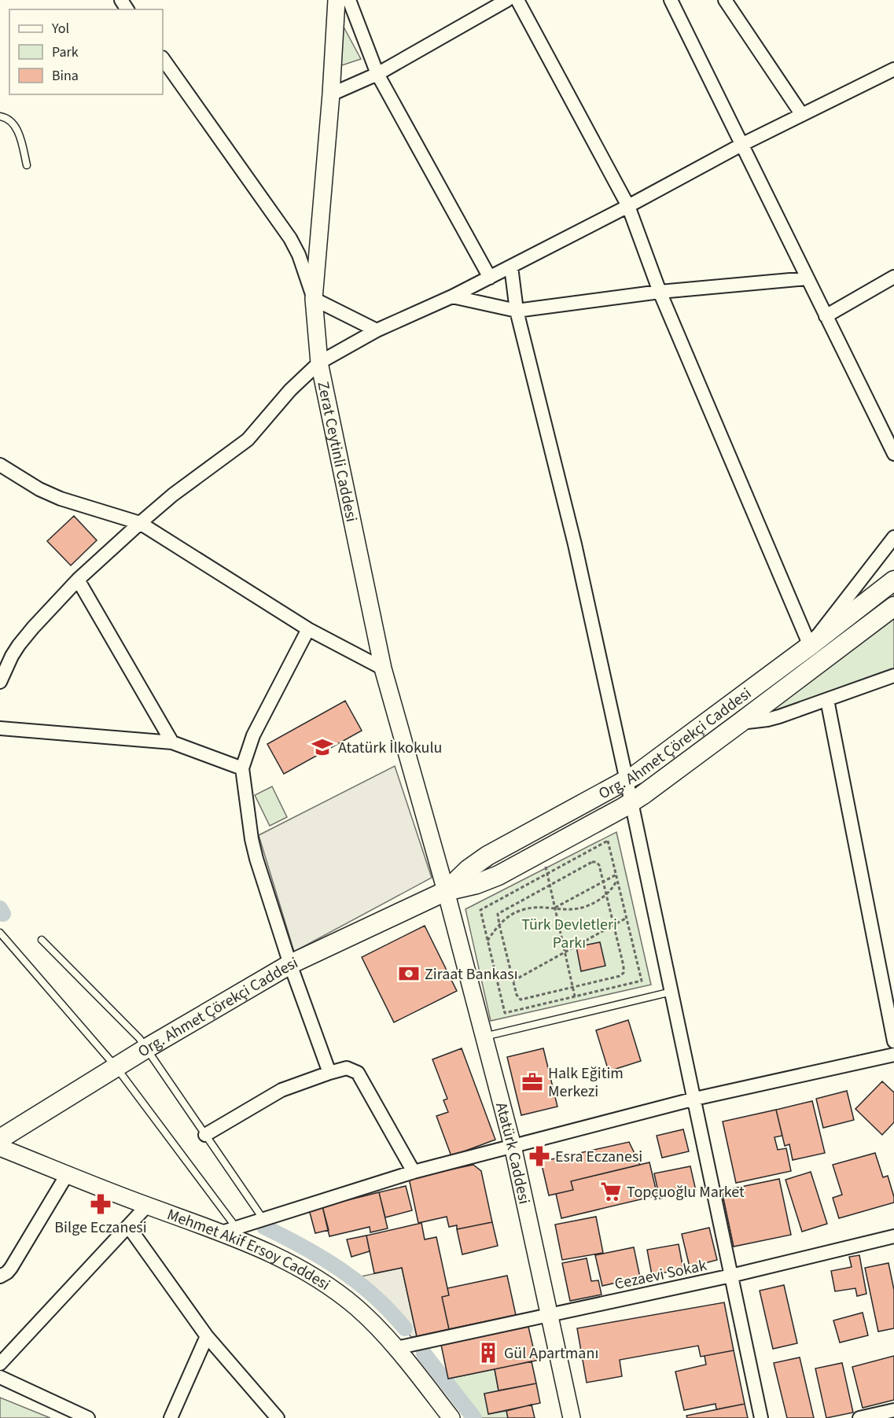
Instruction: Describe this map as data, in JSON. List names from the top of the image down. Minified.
{"streets":{"main road":["Org. Ahmet Çörekçi Caddesi"],"street":["Zerat Ceytinli Caddesi","Atatürk Caddesi","Mehmet Akif Ersoy Caddesi","Cezaevi Sokak"]},"crossings":[["Zerat Ceytinli Caddesi","Org. Ahmet Çörekçi Caddesi"],["Zerat Ceytinli Caddesi","Atatürk Caddesi"],["Org. Ahmet Çörekçi Caddesi","Atatürk Caddesi"],["Atatürk Caddesi","Cezaevi Sokak"],["Mehmet Akif Ersoy Caddesi","Cezaevi Sokak"]],"parks":["Türk Devletleri Parkı"],"places":{"school or university":["Atatürk İlkokulu"],"bank":["Ziraat Bankası"],"office":["Halk Eğitim Merkezi"],"pharmacy":["Esra Eczanesi","Bilge Eczanesi"],"supermarket":["Topçuoğlu Market"],"building":["Gül Apartmanı"]},"legend":["Yol","Park","Bina"]}
